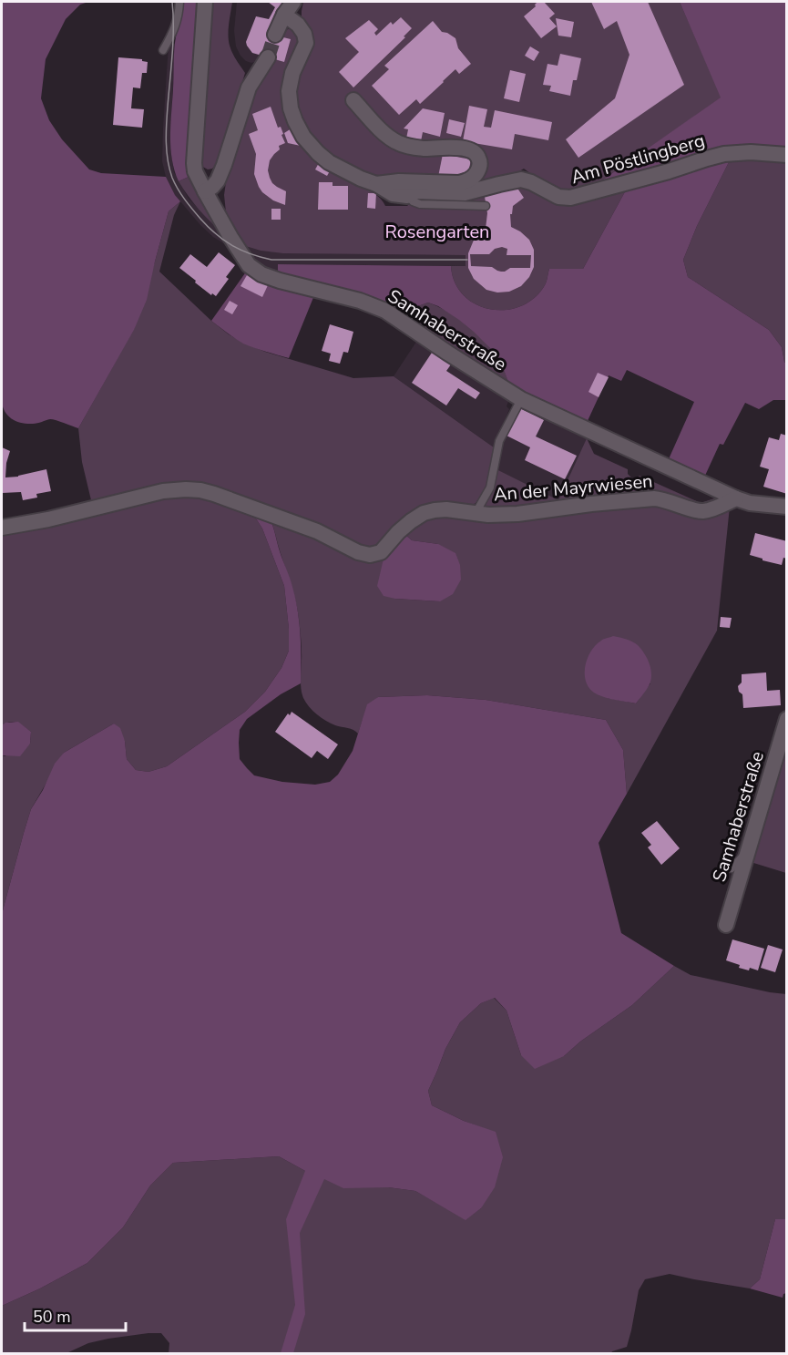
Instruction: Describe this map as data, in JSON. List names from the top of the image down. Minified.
{"streets":{"street":["Am Pöstlingberg","Samhaberstraße","An der Mayrwiesen"]},"crossings":[["Samhaberstraße","An der Mayrwiesen"]],"parks":["Rosengarten"],"scale_bar":"50 m"}
